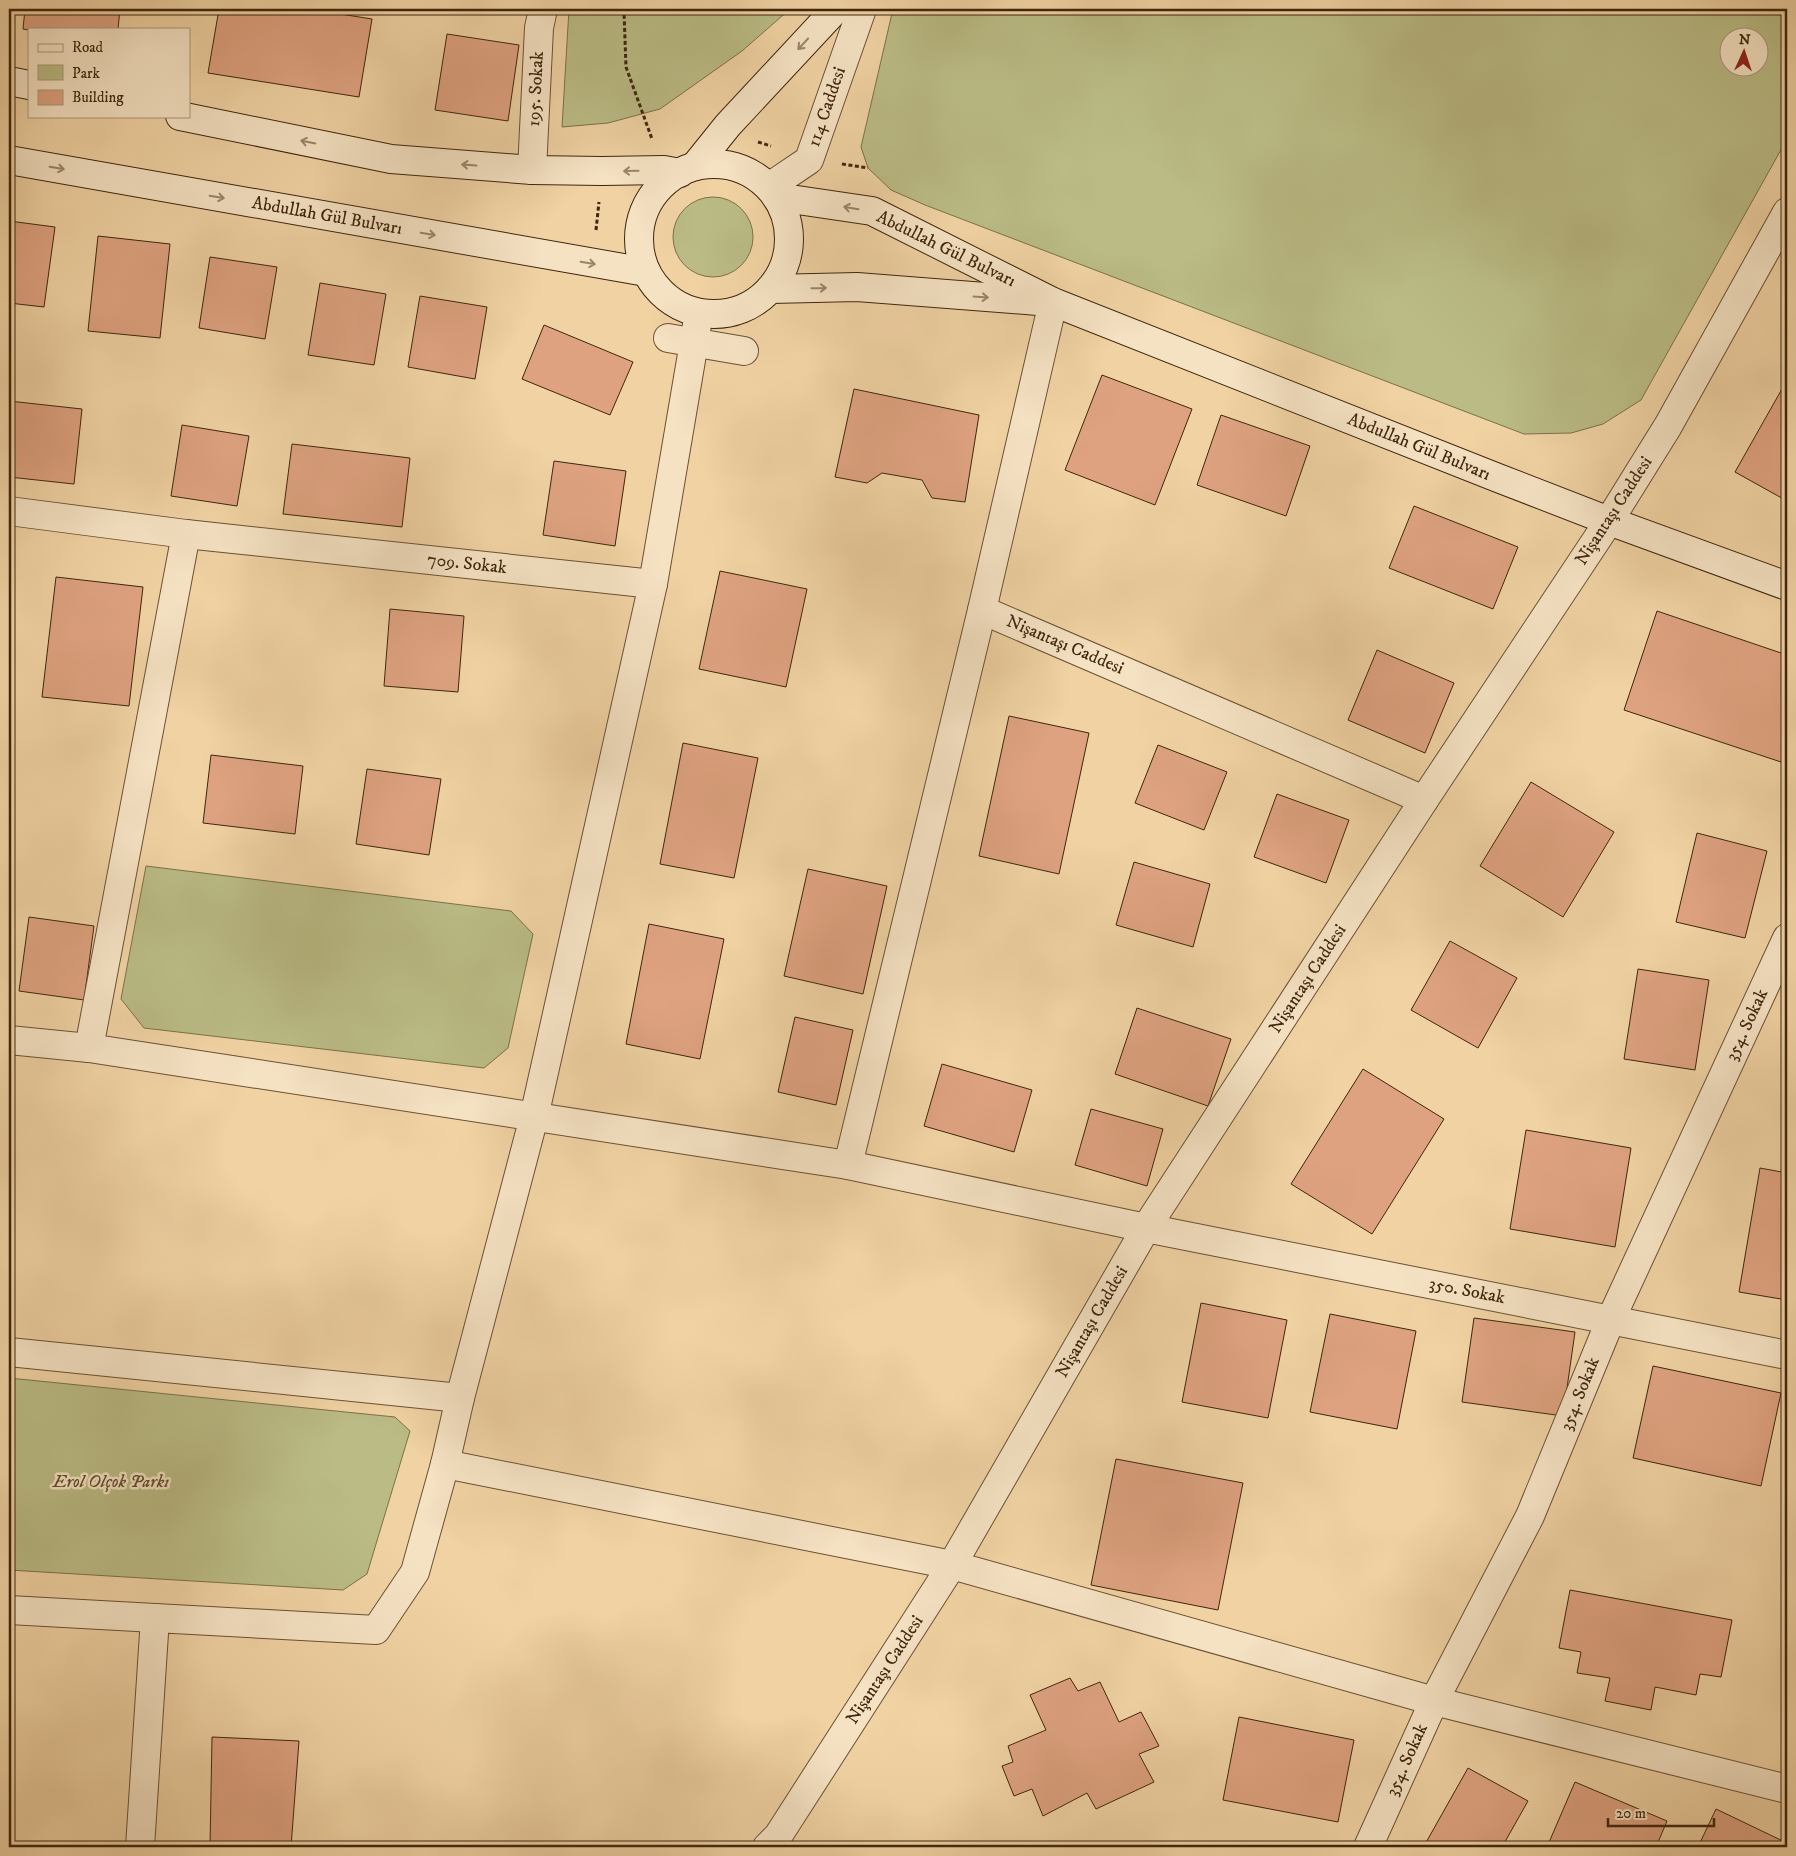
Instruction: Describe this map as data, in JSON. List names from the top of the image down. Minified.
{"streets":{"street":["195. Sokak","114 Caddesi","Abdullah Gül Bulvarı","Nişantaşı Caddesi","709. Sokak","354. Sokak","350. Sokak"]},"crossings":[["114 Caddesi","Abdullah Gül Bulvarı"],["Abdullah Gül Bulvarı","Nişantaşı Caddesi"],["Nişantaşı Caddesi","350. Sokak"],["354. Sokak","350. Sokak"]],"parks":["Erol Olçok Parkı"],"legend":["Road","Park","Building"],"scale_bar":"20 m","north":"top"}
